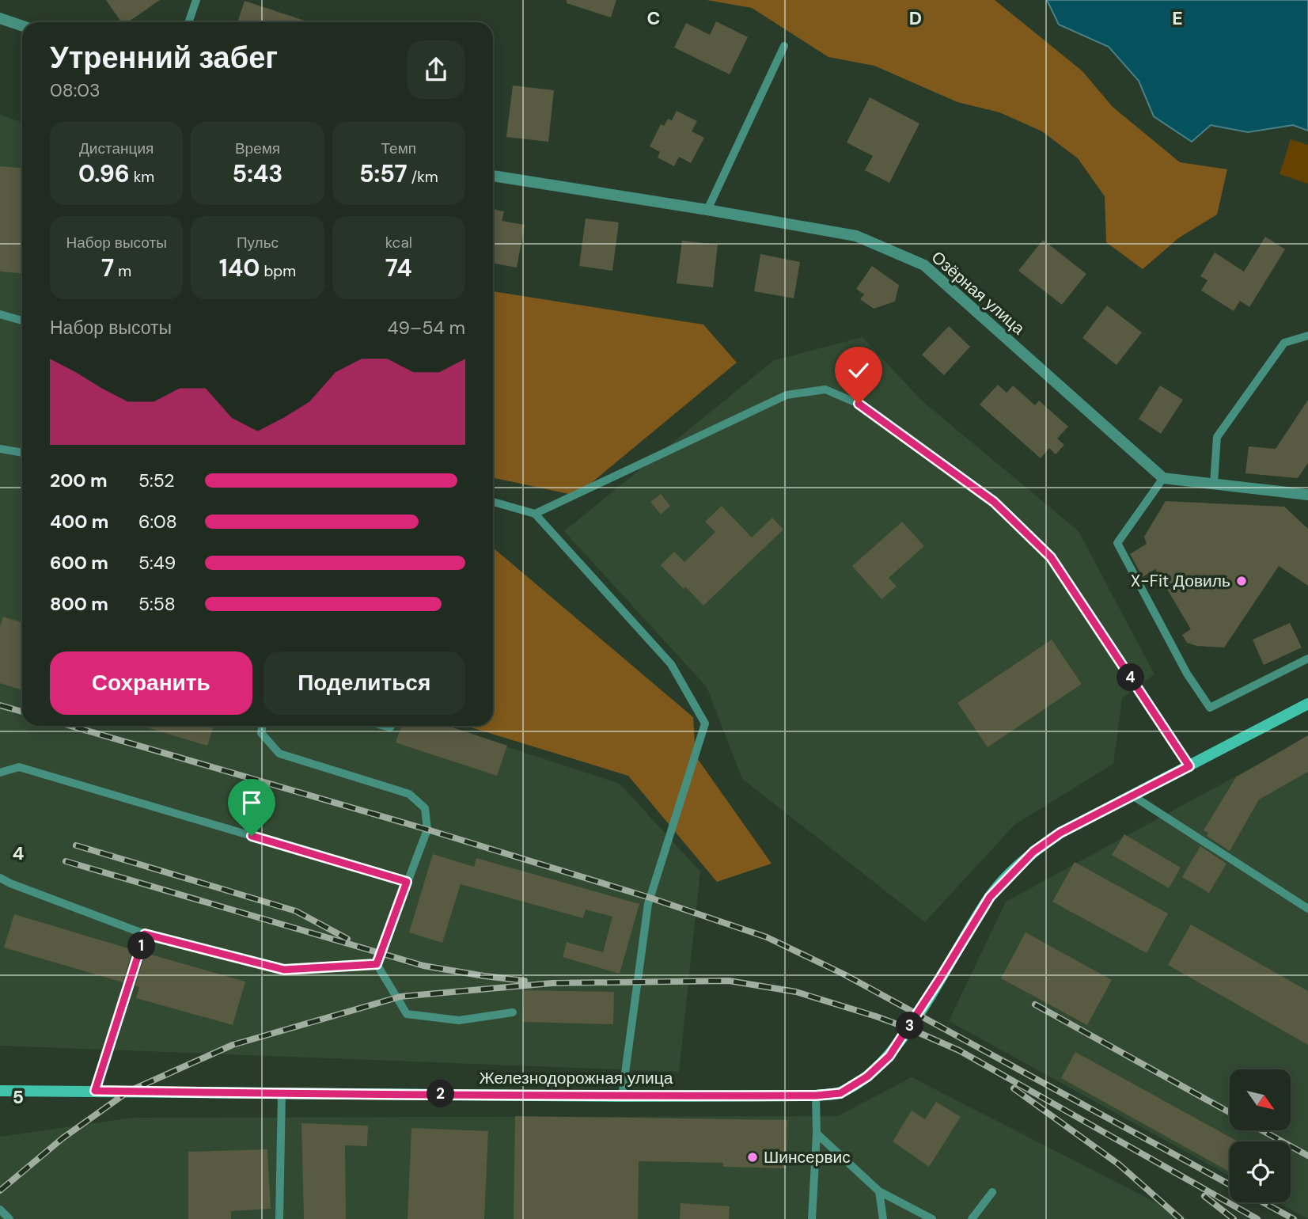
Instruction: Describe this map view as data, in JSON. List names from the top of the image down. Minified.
{"streets":{"street":["Озёрная улица","Железнодорожная улица"]},"places":["X-Fit Довиль","Шинсервис"],"north":"bottom right","page":{"heading":["Утренний забег","08:03"],"stats":[["Дистанция","0.96 km"],["Время","5:43"],["Темп","5:57 /km"],["Набор высоты","7 m"],["Пульс","140 bpm"],["kcal","74"]],"chart":["Набор высоты","49–54 m"],"list":[{"name":"200 m","note":"5:52"},{"name":"400 m","note":"6:08"},{"name":"600 m","note":"5:49"},{"name":"800 m","note":"5:58"}],"buttons":["Сохранить","Поделиться"],"pins":["4","1","3","2"]},"grid":{"columns":["C","D","E"],"rows":["4","5"]}}
